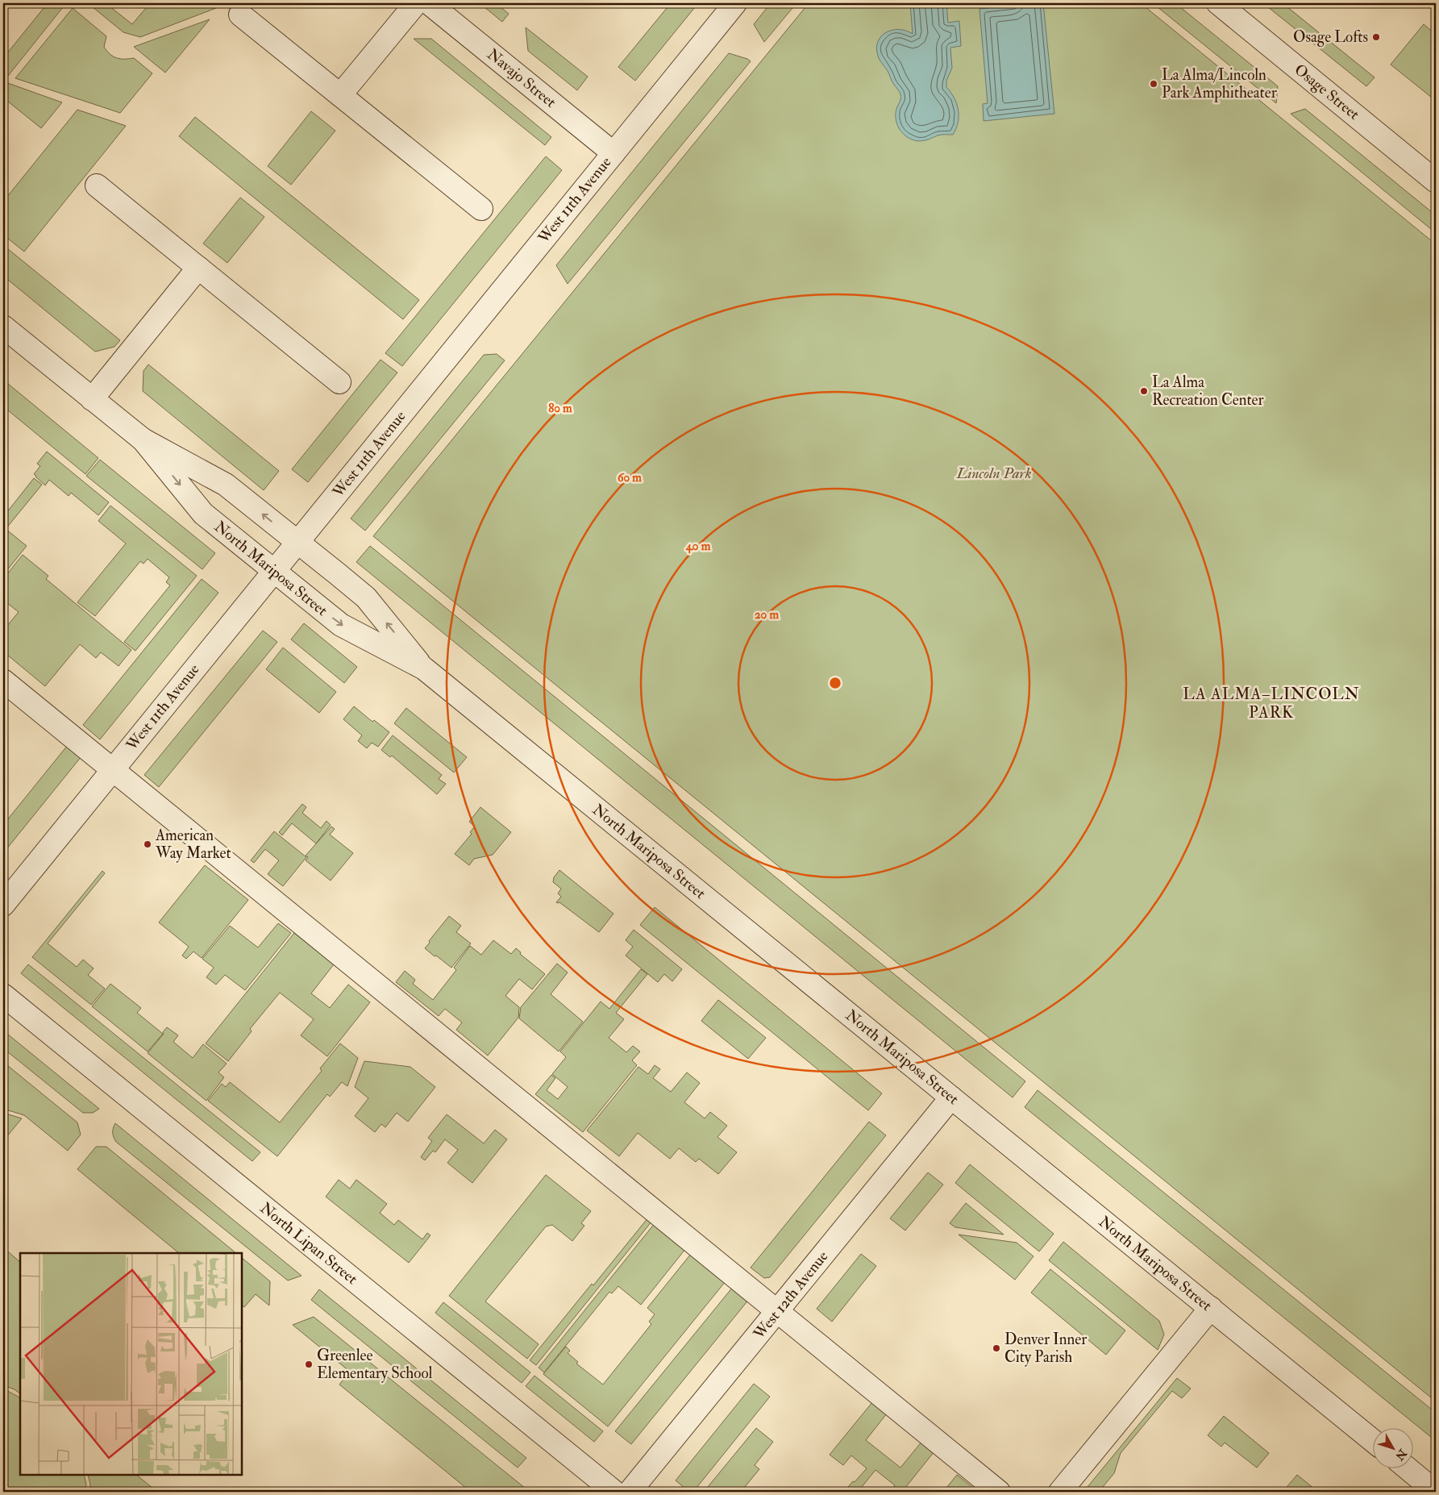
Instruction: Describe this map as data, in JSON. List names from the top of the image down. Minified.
{"streets":{"street":["Navajo Street","Osage Street","West 11th Avenue","North Mariposa Street","North Lipan Street","West 12th Avenue"]},"crossings":[["Navajo Street","West 11th Avenue"],["West 11th Avenue","North Mariposa Street"],["North Mariposa Street","West 12th Avenue"]],"districts":["LA ALMA–LINCOLN PARK"],"parks":["Lincoln Park"],"places":["Osage Lofts","La Alma/Lincoln Park Amphitheater","La Alma Recreation Center","American Way Market","Denver Inner City Parish","Greenlee Elementary School"],"north":"bottom right","rings":["80 m","60 m","40 m","20 m"]}
